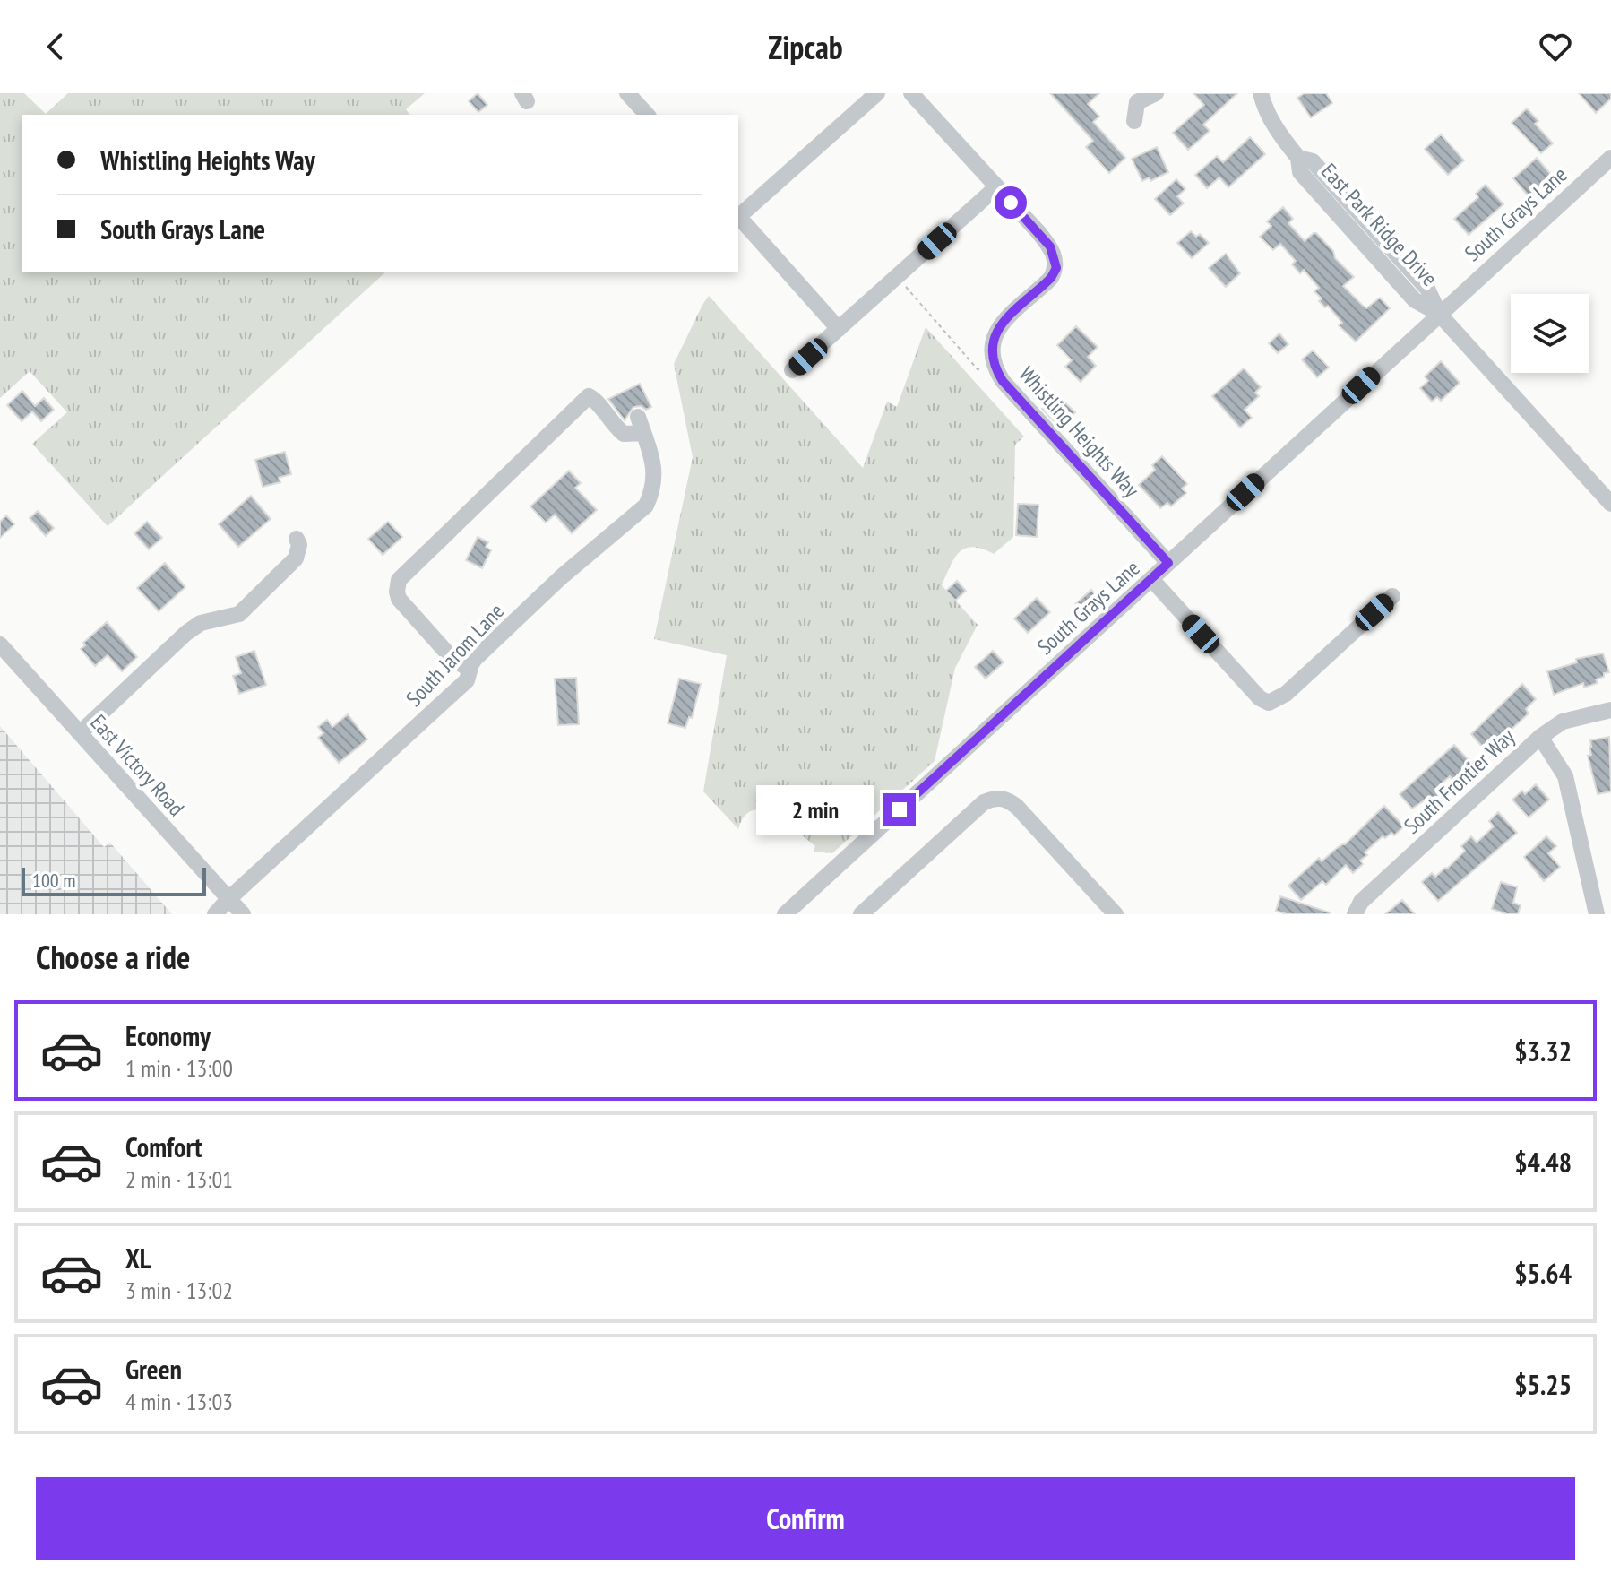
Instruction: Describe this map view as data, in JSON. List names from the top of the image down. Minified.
{"streets":{"street":["South Grays Lane","East Park Ridge Drive","Whistling Heights Way","South Jarom Lane","East Victory Road","South Frontier Way"]},"crossings":[["South Grays Lane","East Park Ridge Drive"],["South Grays Lane","Whistling Heights Way"],["South Jarom Lane","East Victory Road"]],"scale_bar":"100 m","page":{"header":"Zipcab","banner":["Whistling Heights Way","South Grays Lane"],"bubble":"2 min","scale":"100 m","heading":"Choose a ride","list":[{"name":"Economy","note":"1 min · 13:00","value":"$3.32"},{"name":"Comfort","note":"2 min · 13:01","value":"$4.48"},{"name":"XL","note":"3 min · 13:02","value":"$5.64"},{"name":"Green","note":"4 min · 13:03","value":"$5.25"}],"buttons":"Confirm"}}
